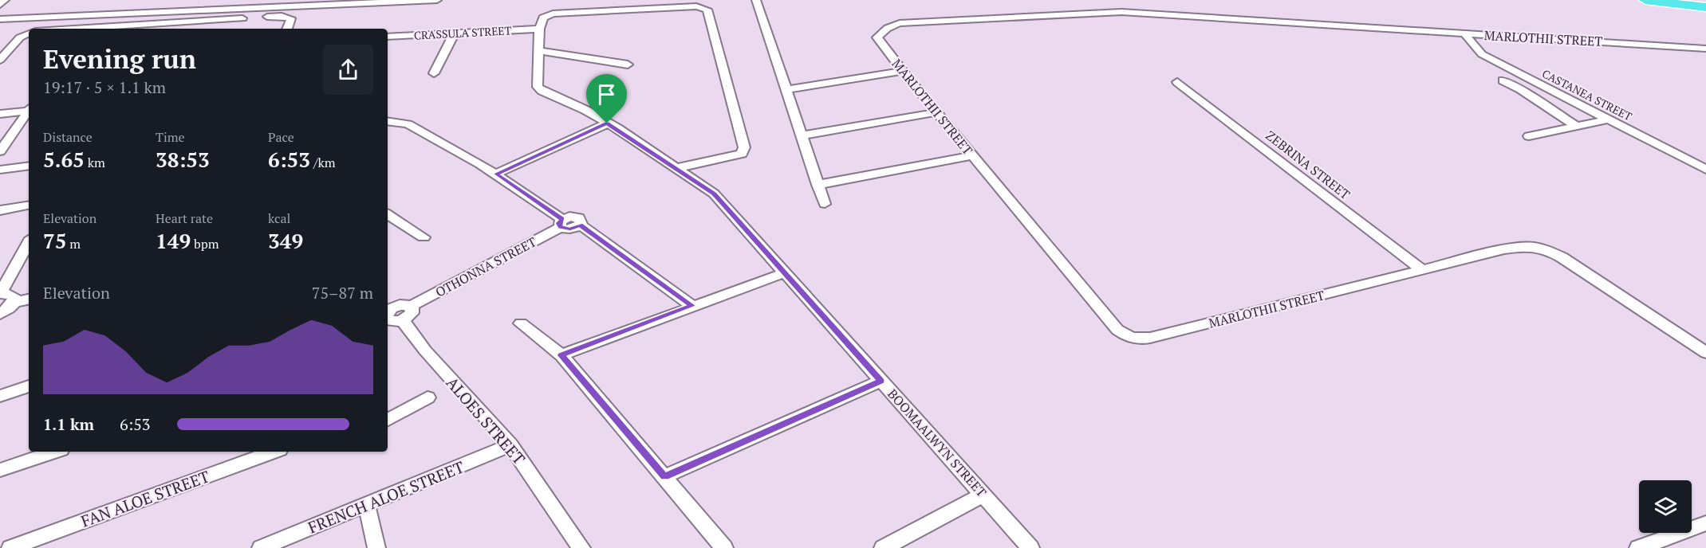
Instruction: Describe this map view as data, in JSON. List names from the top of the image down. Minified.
{"streets":{"street":["CRASSULA STREET","MARLOTHII STREET","CASTANEA STREET","ZEBRINA STREET","OTHONNA STREET","ALOES STREET","BOOMAALWYN STREET","FRENCH ALOE STREET","FAN ALOE STREET"]},"crossings":[["CRASSULA STREET","BOOMAALWYN STREET"],["MARLOTHII STREET","CASTANEA STREET"],["MARLOTHII STREET","ZEBRINA STREET"],["OTHONNA STREET","ALOES STREET"],["ALOES STREET","FRENCH ALOE STREET"]],"page":{"heading":["Evening run","19:17 · 5 × 1.1 km"],"stats":[["Distance","5.65 km"],["Time","38:53"],["Pace","6:53 /km"],["Elevation","75 m"],["Heart rate","149 bpm"],["kcal","349"]],"chart":["Elevation","75–87 m"],"list":[{"name":"1.1 km","note":"6:53"}]}}
